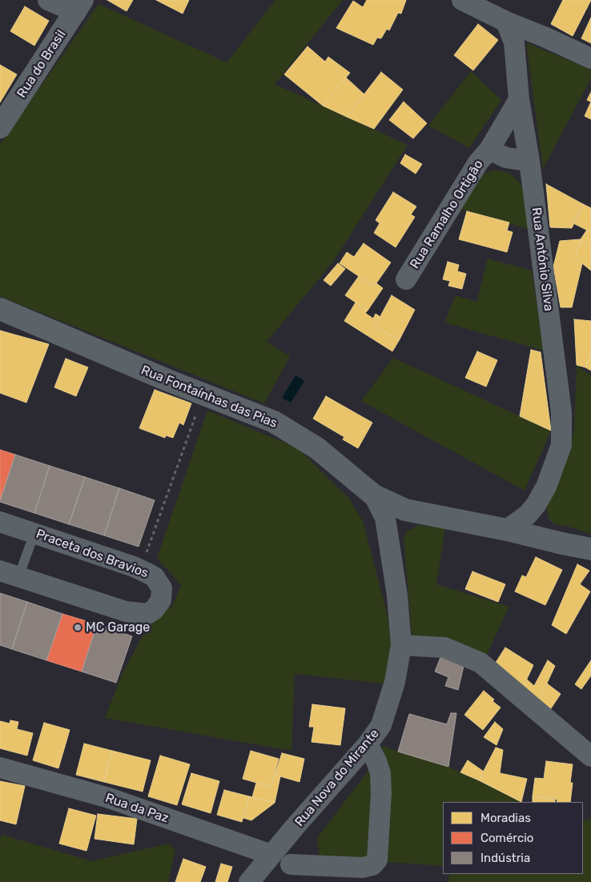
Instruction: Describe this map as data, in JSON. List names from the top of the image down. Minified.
{"streets":{"street":["Rua do Brasil","Rua Ramalho Ortigão","Rua António Silva","Rua Fontaínhas das Pias","Praceta dos Bravios","Rua Nova do Mirante","Rua da Paz"]},"crossings":[["Rua Ramalho Ortigão","Rua António Silva"],["Rua António Silva","Rua Fontaínhas das Pias"],["Rua Fontaínhas das Pias","Rua Nova do Mirante"],["Rua Nova do Mirante","Rua da Paz"]],"places":["MC Garage"],"legend":["Moradias","Comércio","Indústria"]}
